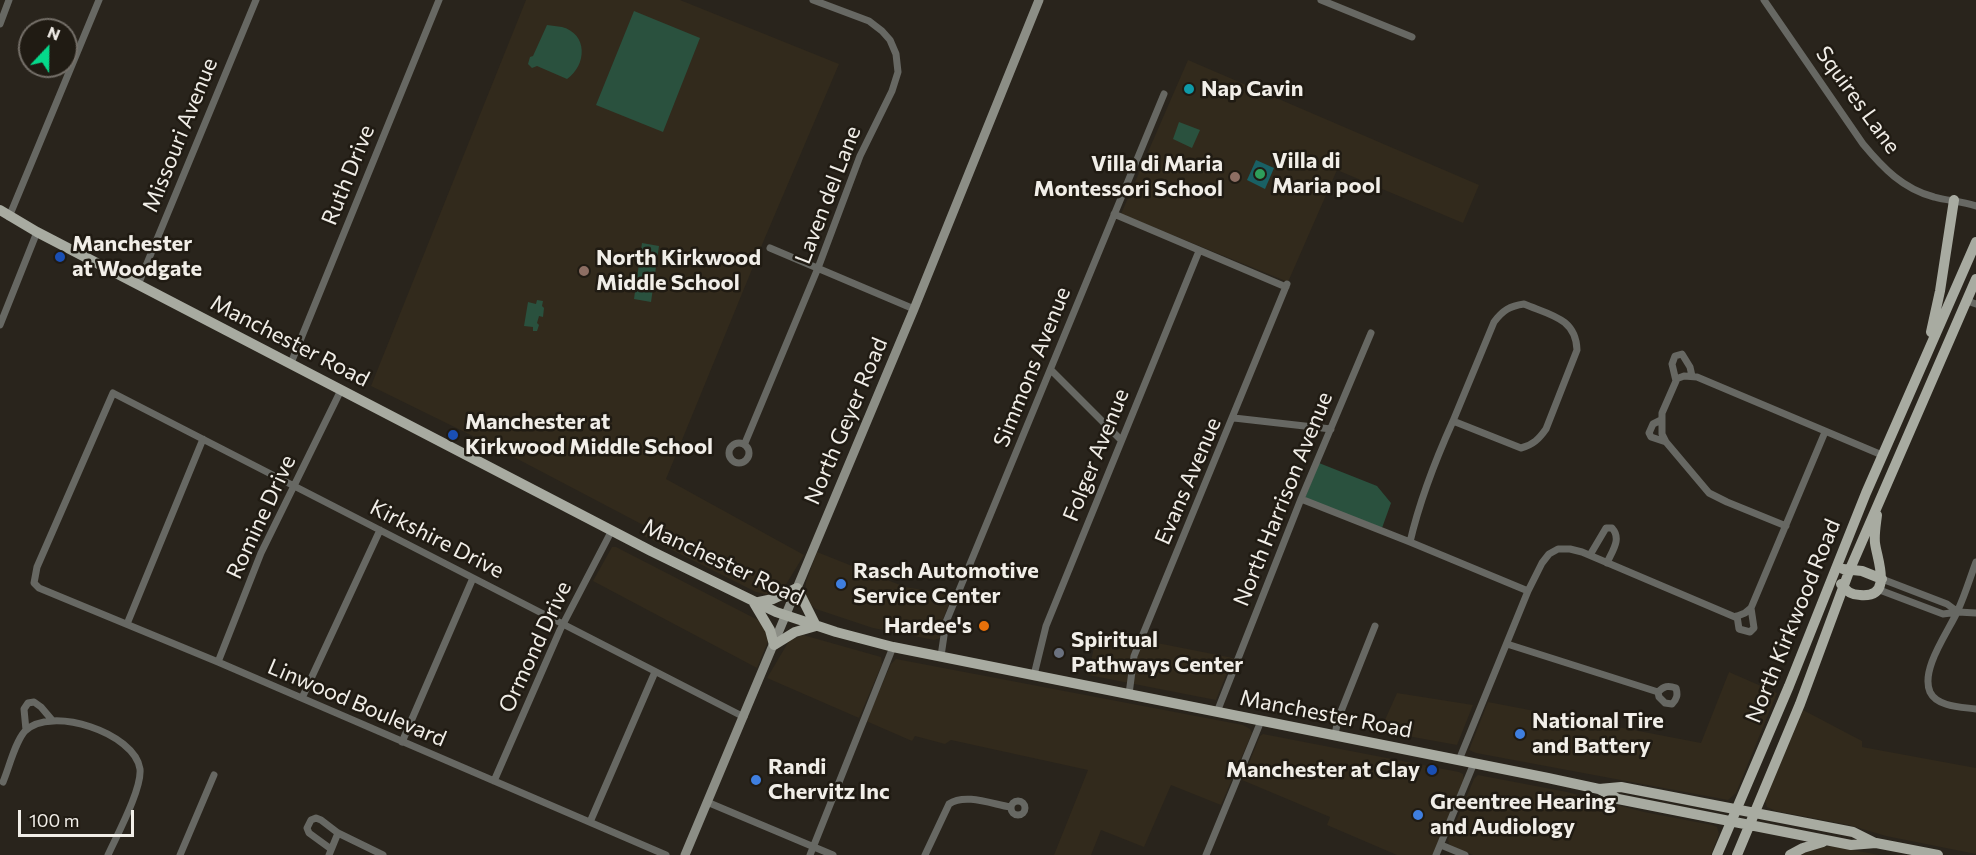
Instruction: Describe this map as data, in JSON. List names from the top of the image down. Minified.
{"streets":{"main road":["Manchester Road","North Kirkwood Road"],"street":["Squires Lane","Missouri Avenue","Ruth Drive","Laven del Lane","Simmons Avenue","North Geyer Road","Folger Avenue","Evans Avenue","North Harrison Avenue","Romine Drive","Kirkshire Drive","Ormond Drive","Linwood Boulevard"]},"crossings":[["Missouri Avenue","Manchester Road"],["Ruth Drive","Manchester Road"],["Manchester Road","Simmons Avenue"],["Manchester Road","North Geyer Road"],["Manchester Road","Folger Avenue"],["Manchester Road","Evans Avenue"],["Manchester Road","North Harrison Avenue"],["Manchester Road","Romine Drive"],["Manchester Road","North Kirkwood Road"],["Manchester Road","Ormond Drive"],["North Geyer Road","Kirkshire Drive"],["Folger Avenue","Evans Avenue"],["Romine Drive","Kirkshire Drive"],["Romine Drive","Linwood Boulevard"],["Kirkshire Drive","Ormond Drive"],["Kirkshire Drive","Linwood Boulevard"],["Ormond Drive","Linwood Boulevard"]],"places":["Nap Cavin","Villa di Maria pool","Villa di Maria Montessori School","Manchester at Woodgate","North Kirkwood Middle School","Manchester at Kirkwood Middle School","Rasch Automotive Service Center","Hardee's","Spiritual Pathways Center","National Tire and Battery","Manchester at Clay","Randi Chervitz Inc","Greentree Hearing and Audiology"],"scale_bar":"100 m","north":"top"}
